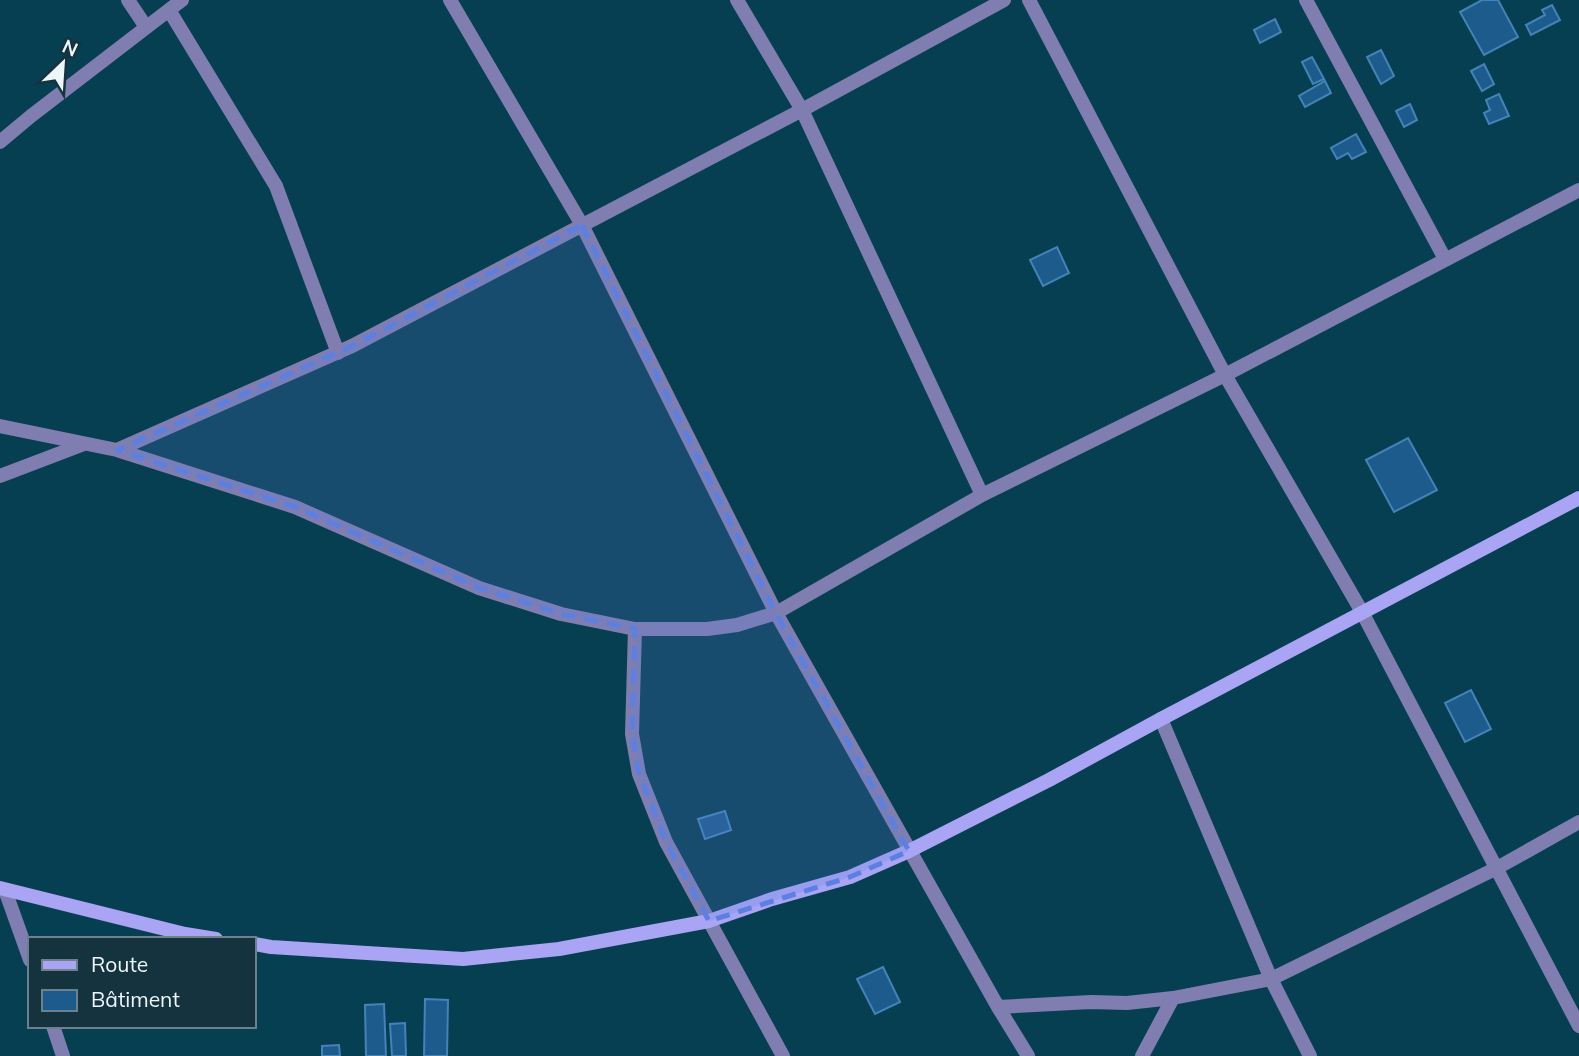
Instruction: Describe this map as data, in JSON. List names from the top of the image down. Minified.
{"legend":["Route","Bâtiment"],"north":"top right"}
